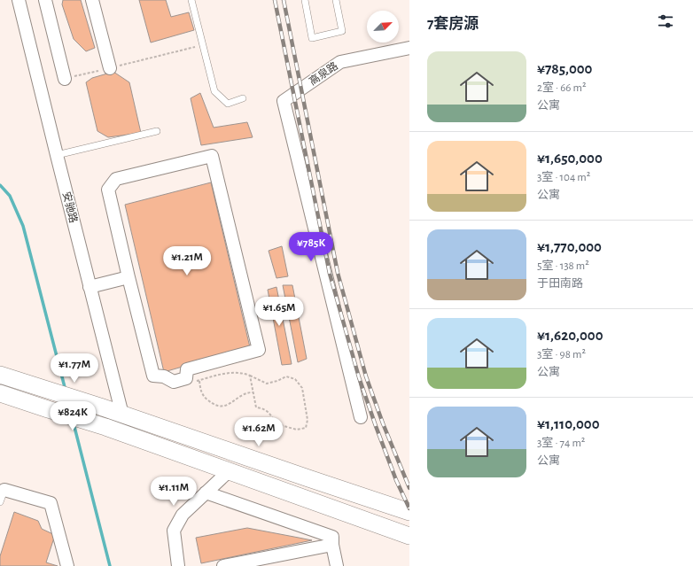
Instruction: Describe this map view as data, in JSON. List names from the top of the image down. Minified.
{"streets":{"street":["高泉路","安驰路"]},"north":"top right","page":{"heading":"7套房源","list":[{"name":"¥785,000","note":"2室 · 66 m² · 公寓"},{"name":"¥1,650,000","note":"3室 · 104 m² · 公寓"},{"name":"¥1,770,000","note":"5室 · 138 m² · 于田南路"},{"name":"¥1,620,000","note":"3室 · 98 m² · 公寓"},{"name":"¥1,110,000","note":"3室 · 74 m² · 公寓"}],"price":["¥785K","¥1.21M","¥1.65M","¥1.77M","¥824K","¥1.62M","¥1.11M"]}}
